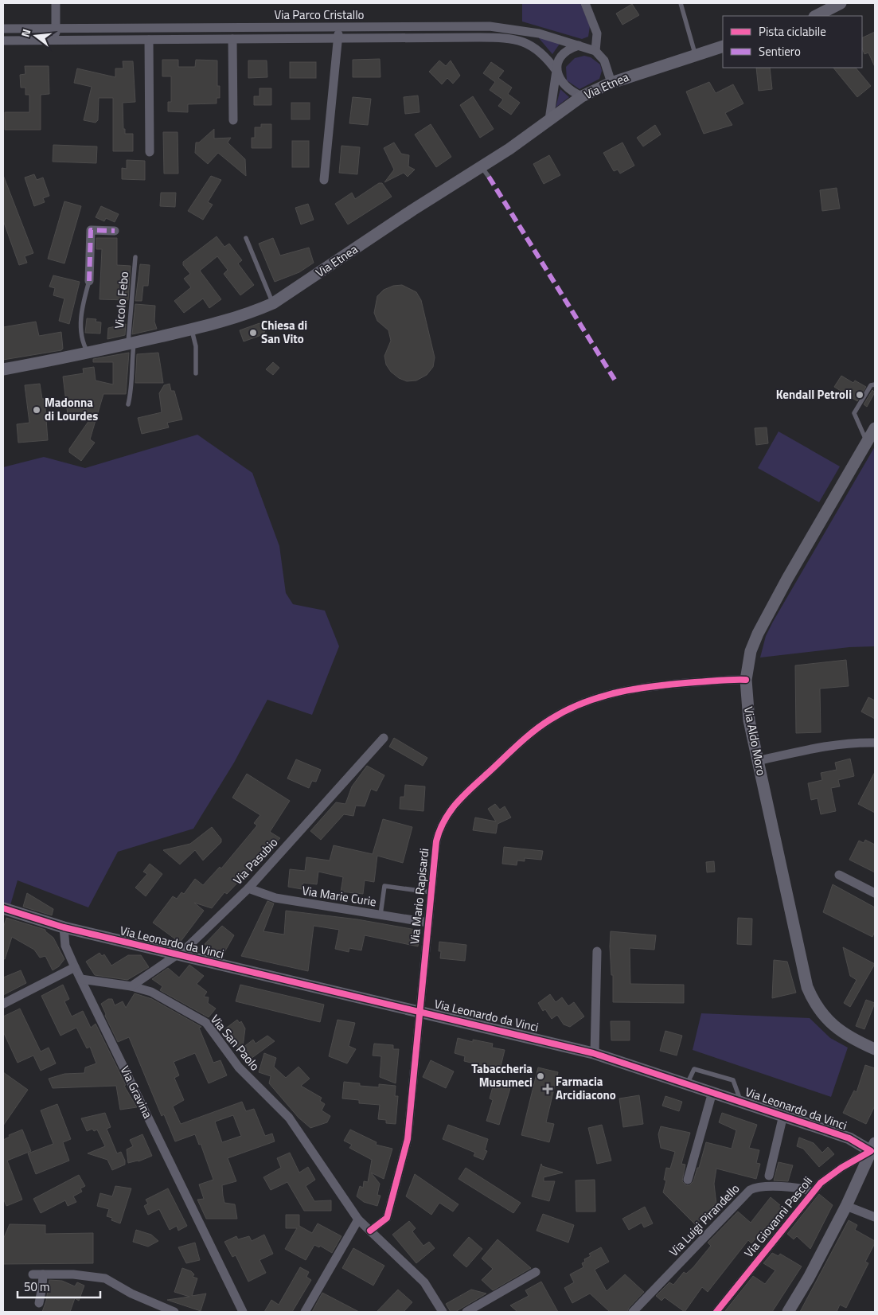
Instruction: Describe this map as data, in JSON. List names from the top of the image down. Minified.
{"streets":{"main road":["Via Etnea","Via Aldo Moro","Via Leonardo da Vinci"],"street":["Via Parco Cristallo","Via Pasubio","Via Marie Curie","Via Mario Rapisardi","Via San Paolo","Via Gravina","Via Giovanni Pascoli","Via Luigi Pirandello"],"lane":["Vicolo Febo"]},"crossings":[["Via Parco Cristallo","Via Etnea"],["Via Etnea","Vicolo Febo"],["Via Aldo Moro","Via Mario Rapisardi"],["Via Pasubio","Via Marie Curie"],["Via Pasubio","Via Leonardo da Vinci"],["Via Pasubio","Via San Paolo"],["Via Marie Curie","Via Mario Rapisardi"],["Via Mario Rapisardi","Via Leonardo da Vinci"],["Via Mario Rapisardi","Via San Paolo"],["Via Leonardo da Vinci","Via Gravina"],["Via Leonardo da Vinci","Via Giovanni Pascoli"],["Via San Paolo","Via Gravina"],["Via Giovanni Pascoli","Via Luigi Pirandello"]],"places":{"other":["Chiesa di San Vito","Kendall Petroli","Madonna di Lourdes","Tabaccheria Musumeci"],"health":["Farmacia Arcidiacono"]},"legend":["Pista ciclabile","Sentiero"],"scale_bar":"50 m","north":"left"}
